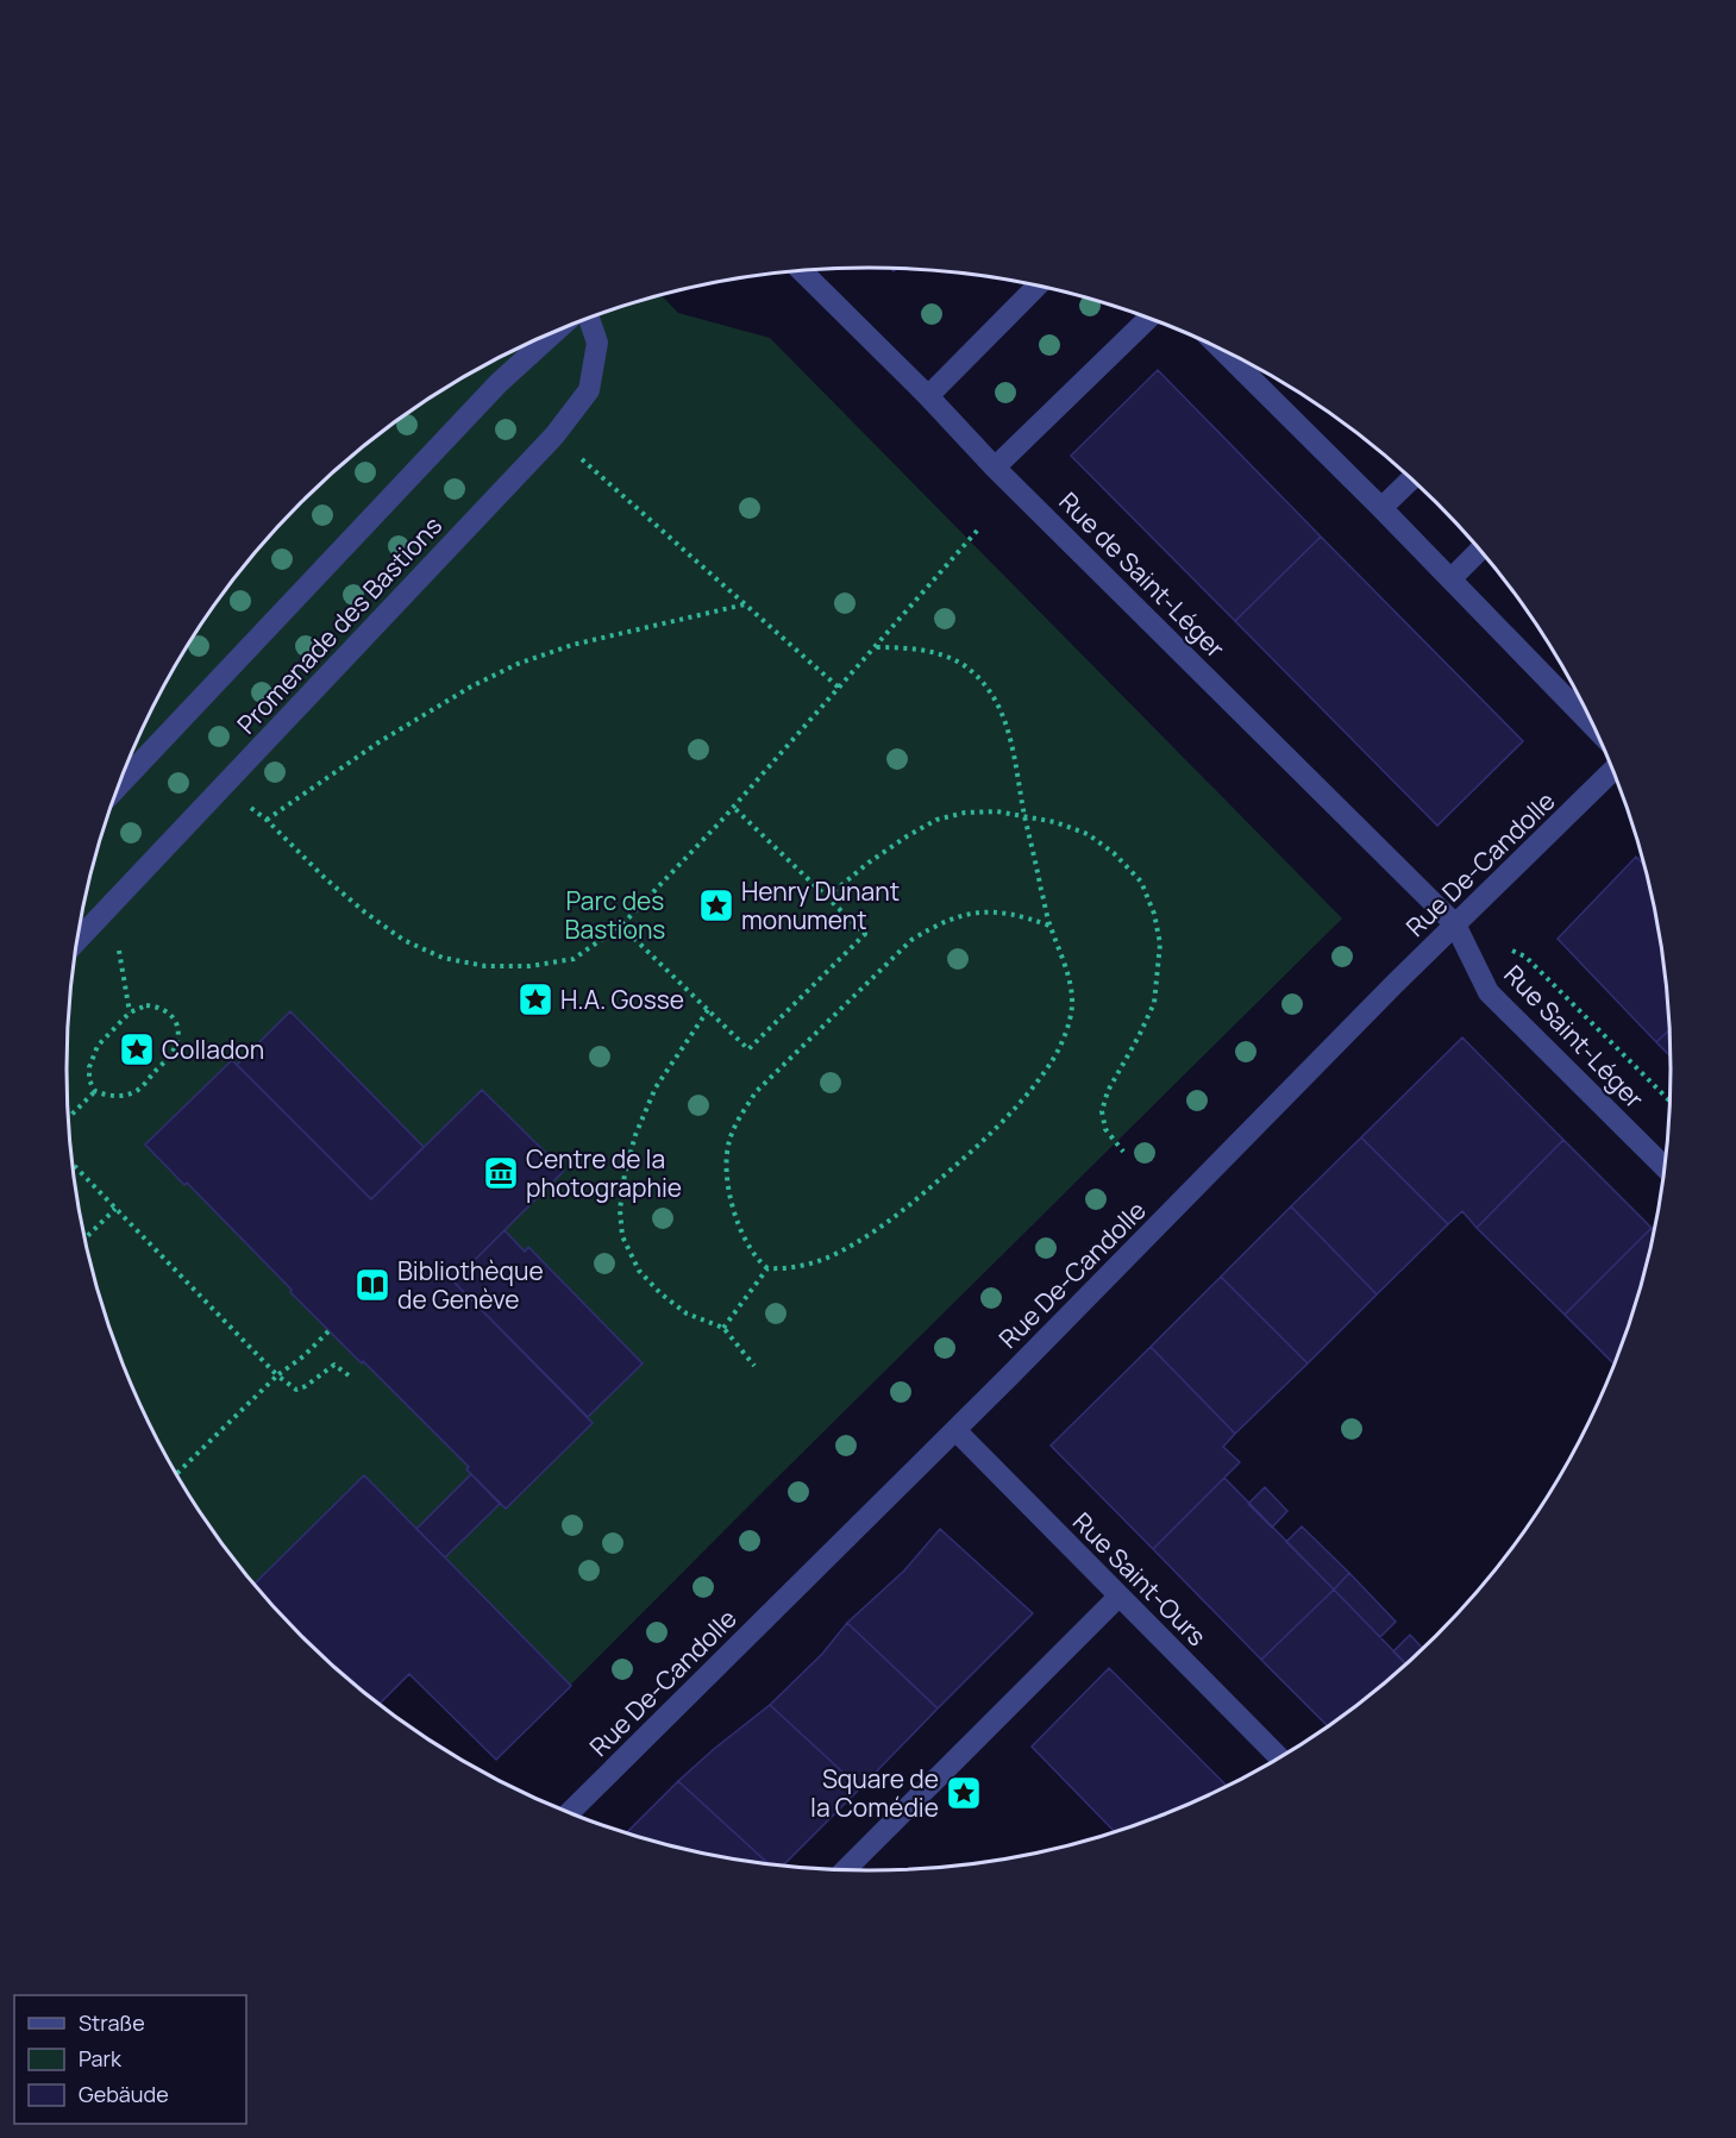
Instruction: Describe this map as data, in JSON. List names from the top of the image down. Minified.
{"streets":{"street":["Rue de Saint-Léger","Promenade des Bastions","Rue De-Candolle","Rue Saint-Léger","Rue Saint-Ours"]},"crossings":[["Rue de Saint-Léger","Rue De-Candolle"],["Rue de Saint-Léger","Rue Saint-Léger"],["Rue De-Candolle","Rue Saint-Léger"],["Rue De-Candolle","Rue Saint-Ours"]],"parks":["Parc des Bastions"],"places":{"place":["Henry Dunant monument","H.A. Gosse","Colladon","Square de la Comédie"],"museum":["Centre de la photographie"],"library":["Bibliothèque de Genève"]},"legend":["Straße","Park","Gebäude"]}
